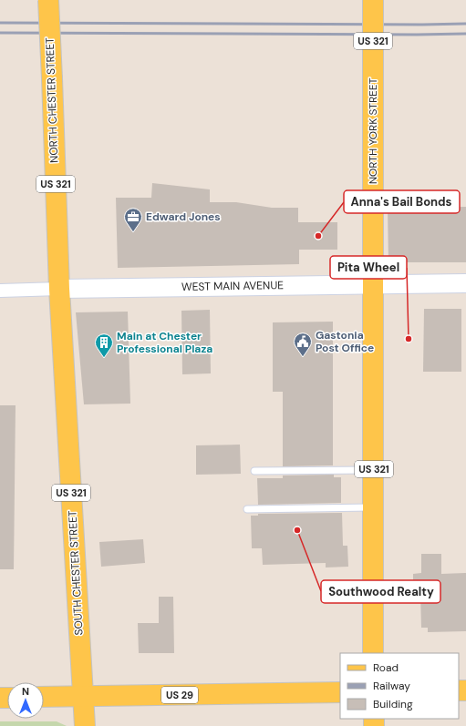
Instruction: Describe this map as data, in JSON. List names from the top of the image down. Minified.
{"streets":{"main road":["US 321","NORTH CHESTER STREET","NORTH YORK STREET","SOUTH CHESTER STREET","US 29"],"street":["WEST MAIN AVENUE"]},"crossings":[["US 321","NORTH YORK STREET"],["US 321","WEST MAIN AVENUE"],["NORTH CHESTER STREET","WEST MAIN AVENUE"],["NORTH CHESTER STREET","SOUTH CHESTER STREET"],["NORTH YORK STREET","WEST MAIN AVENUE"],["WEST MAIN AVENUE","SOUTH CHESTER STREET"],["SOUTH CHESTER STREET","US 29"]],"places":{"office":["Edward Jones"],"other":["Anna's Bail Bonds","Pita Wheel","Southwood Realty"],"public building":["Gastonia Post Office"],"building":["Main at Chester Professional Plaza"]},"legend":["Road","Railway","Building"],"north":"top"}
